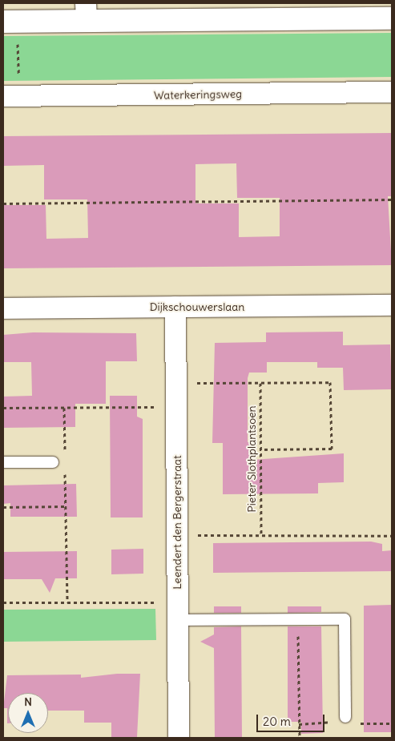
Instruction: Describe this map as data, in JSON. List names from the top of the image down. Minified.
{"streets":{"street":["Waterkeringsweg","Dijkschouwerslaan","Leendert den Bergerstraat"],"path":["Pieter Slothplantsoen"]},"crossings":[["Dijkschouwerslaan","Leendert den Bergerstraat"]],"scale_bar":"20 m","north":"top"}
